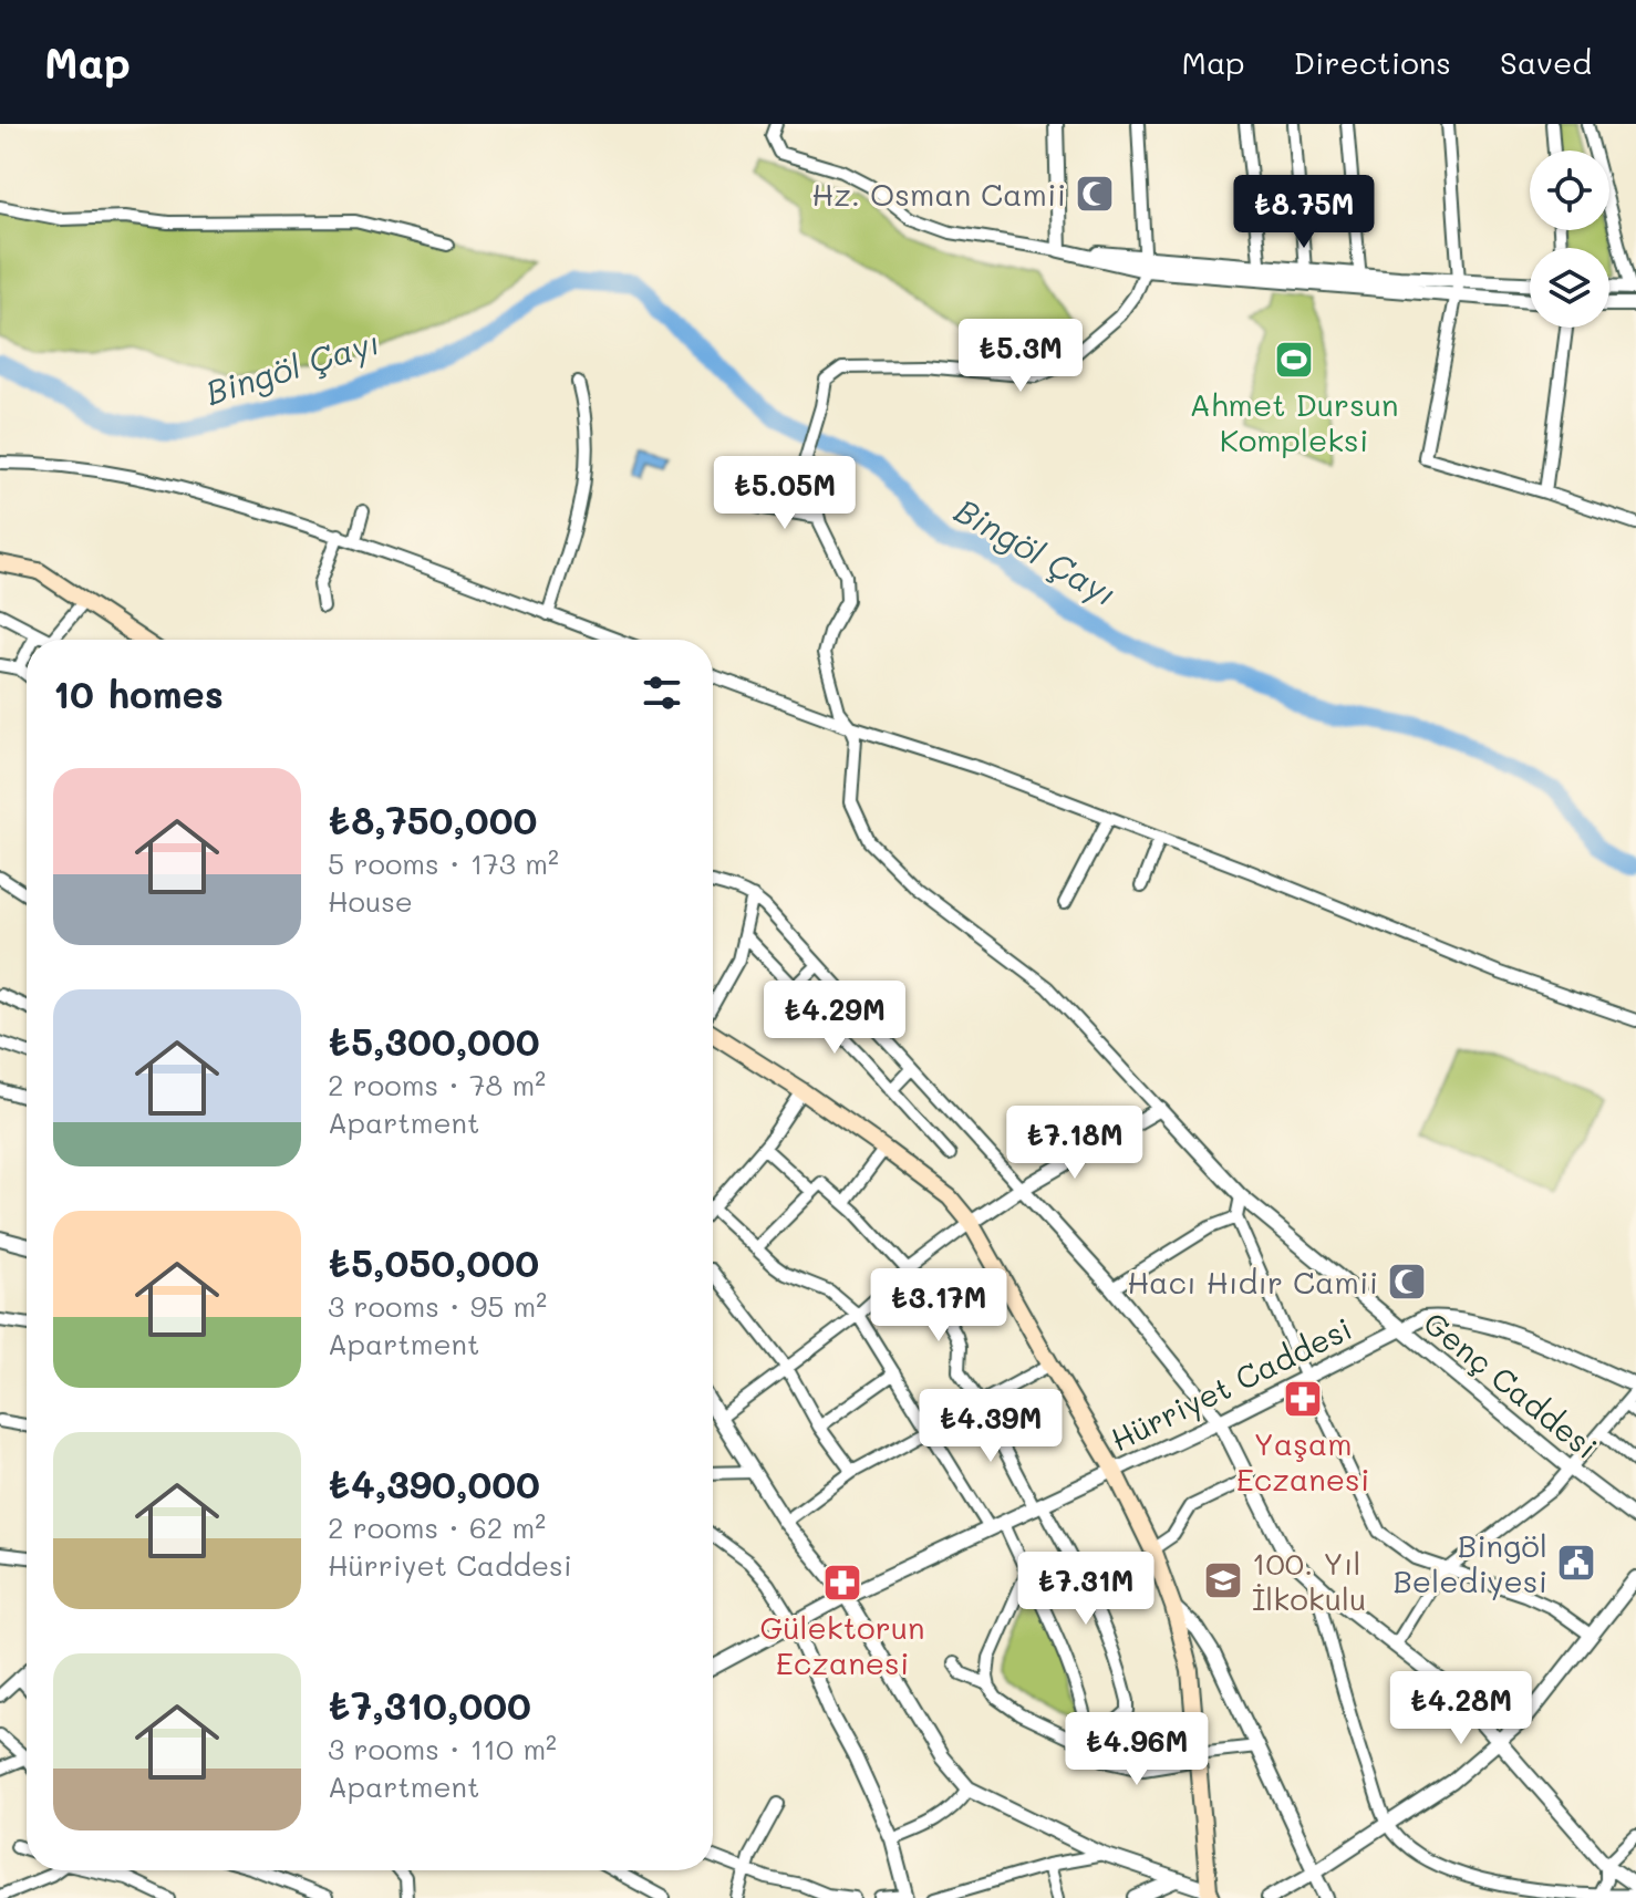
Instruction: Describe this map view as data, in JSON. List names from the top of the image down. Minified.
{"streets":{"street":["Hürriyet Caddesi","Genç Caddesi"]},"crossings":[["Hürriyet Caddesi","Genç Caddesi"]],"water":["Bingöl Çayı"],"places":{"mosque":["Hz. Osman Camii","Hacı Hıdır Camii"],"sports":["Ahmet Dursun Kompleksi"],"pharmacy":["Yaşam Eczanesi","Gülektorun Eczanesi"],"public building":["Bingöl Belediyesi"],"school or university":["100. Yıl İlkokulu"]},"page":{"header":"Map","nav":["Map","Directions","Saved"],"price":["₺8.75M","₺5.3M","₺5.05M","₺4.29M","₺7.18M","₺3.17M","₺4.39M","₺7.31M","₺4.28M","₺4.96M"],"heading":"10 homes","list":[{"name":"₺8,750,000","note":"5 rooms · 173 m² · House"},{"name":"₺5,300,000","note":"2 rooms · 78 m² · Apartment"},{"name":"₺5,050,000","note":"3 rooms · 95 m² · Apartment"},{"name":"₺4,390,000","note":"2 rooms · 62 m² · Hürriyet Caddesi"},{"name":"₺7,310,000","note":"3 rooms · 110 m² · Apartment"}]}}
